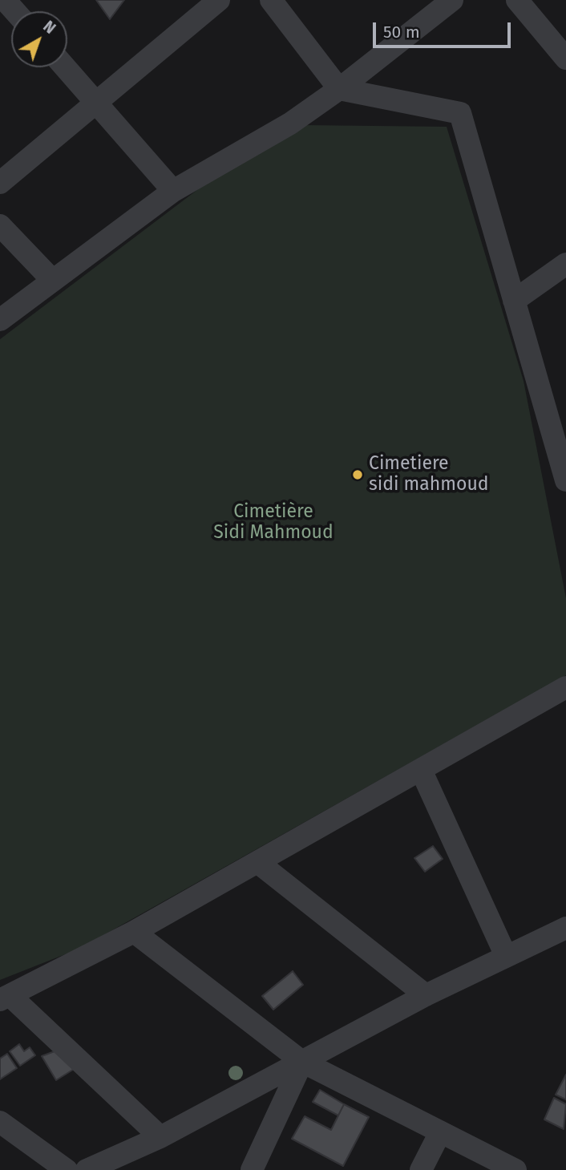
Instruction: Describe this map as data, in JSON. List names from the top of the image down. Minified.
{"parks":["Cimetière Sidi Mahmoud"],"places":["Cimetiere sidi mahmoud"],"scale_bar":"50 m","north":"top right"}
